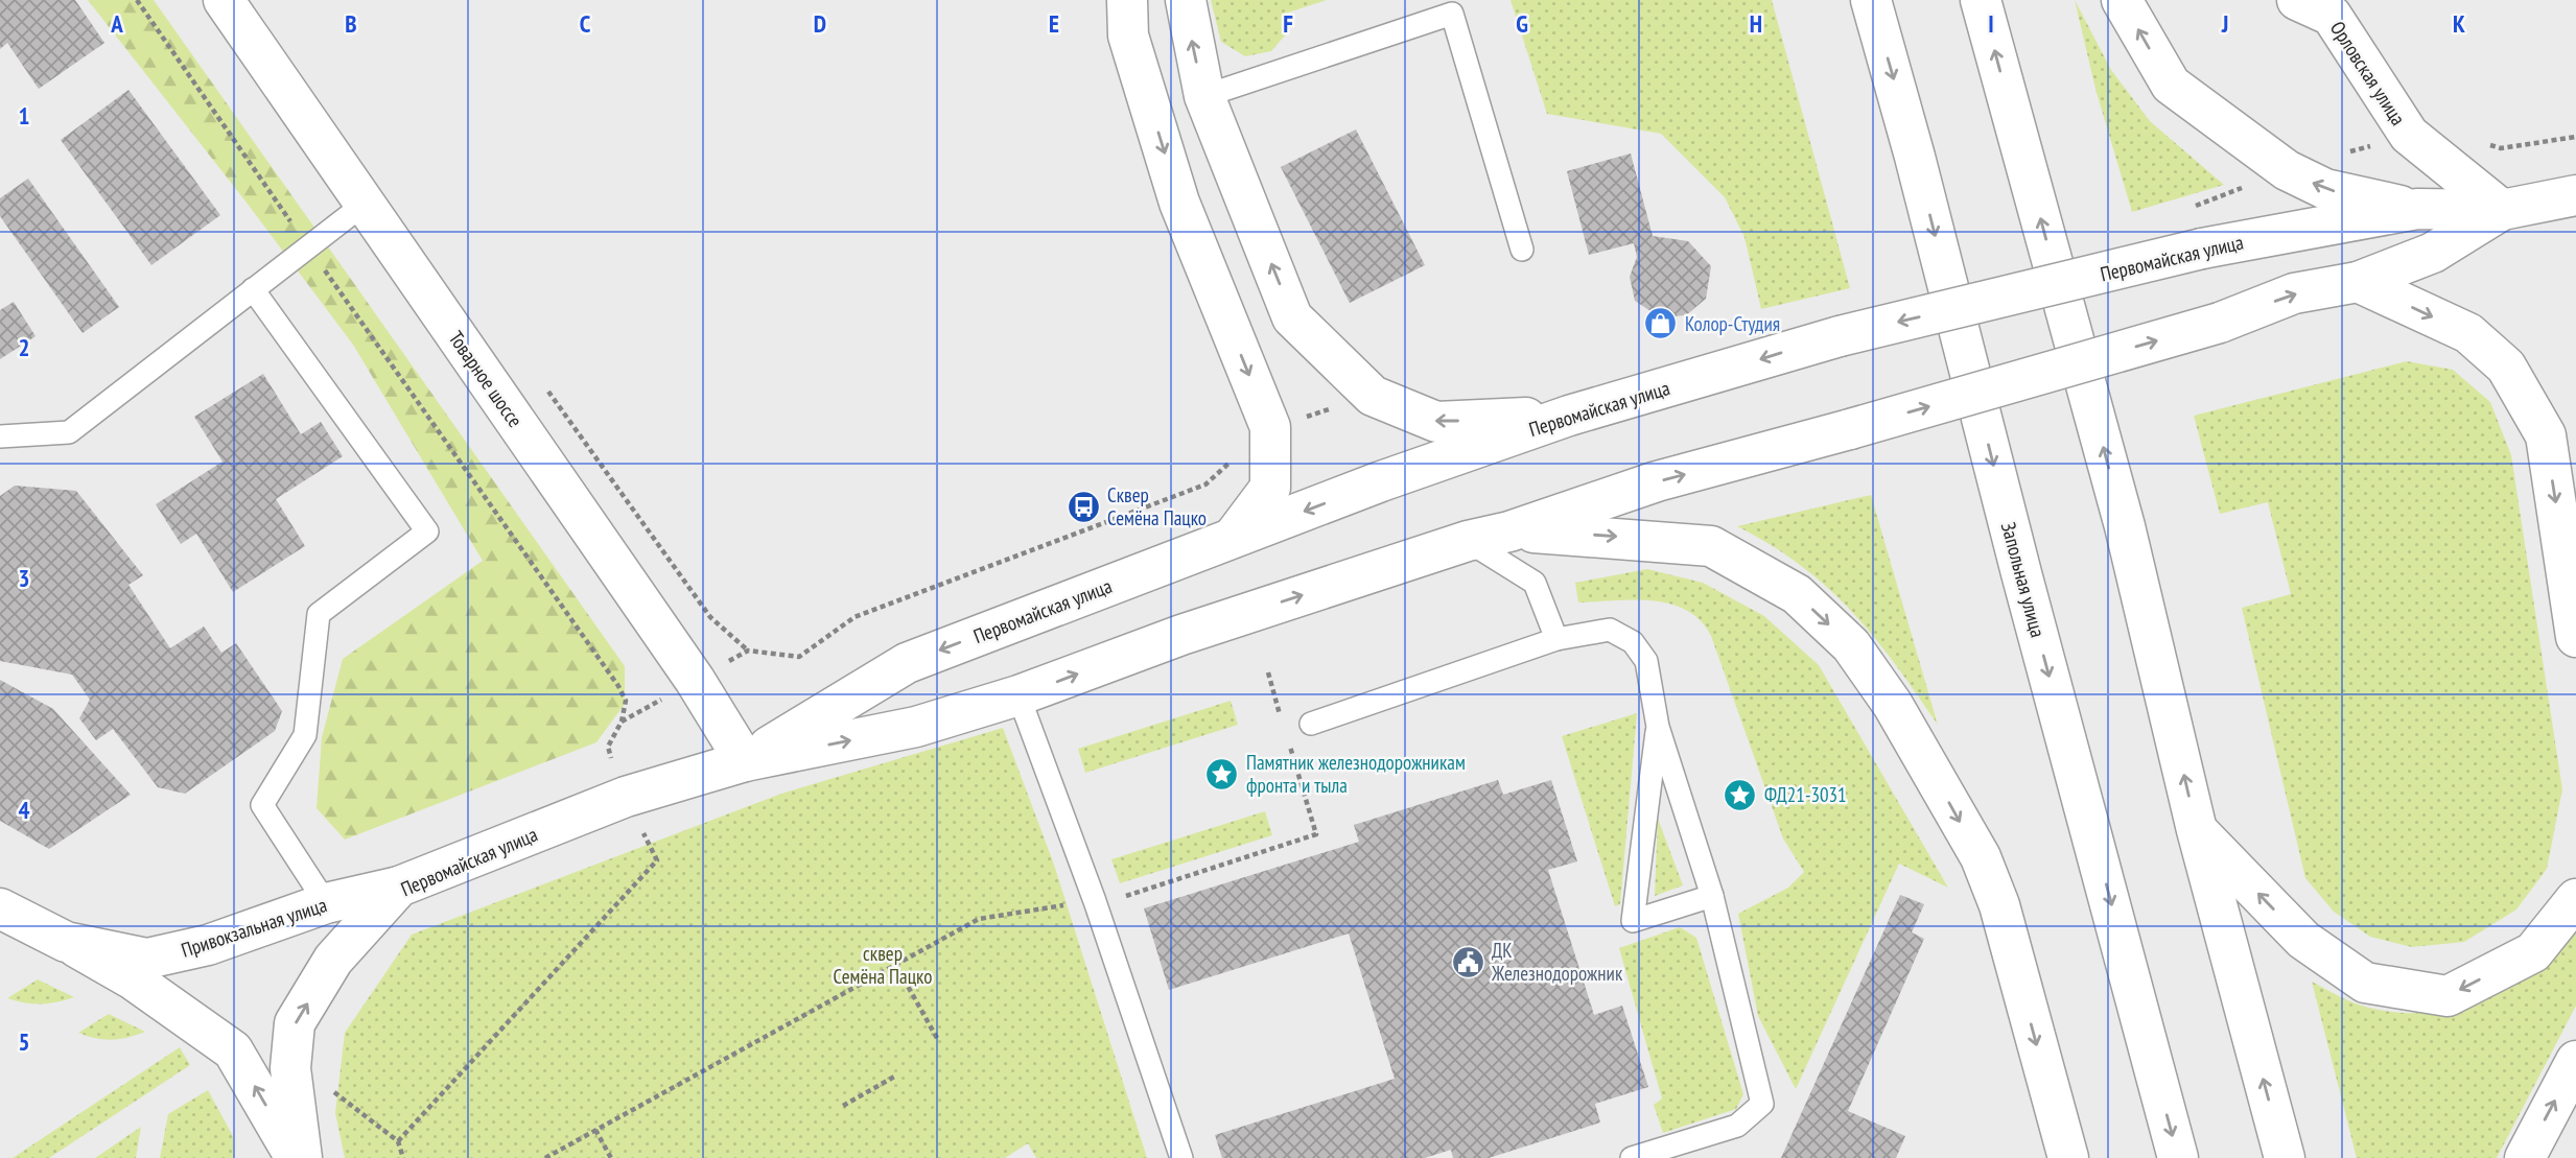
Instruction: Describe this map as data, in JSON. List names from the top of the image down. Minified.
{"streets":{"street":["Орловская улица","Первомайская улица","Товарное шоссе","Запольная улица","Привокзальная улица"]},"crossings":[["Орловская улица","Первомайская улица"],["Первомайская улица","Товарное шоссе"],["Первомайская улица","Привокзальная улица"]],"one_way":["Привокзальная улица"],"parks":["сквер Семёна Пацко"],"places":{"shop":["Колор-Студия"],"bus stop":["Сквер Семёна Пацко"],"place":["Памятник железнодорожникам фронта и тыла","ФД21-3031"],"public building":["ДК Железнодорожник"]},"grid":{"columns":["A","B","C","D","E","F","G","H","I","J","K"],"rows":["1","2","3","4","5"]}}
